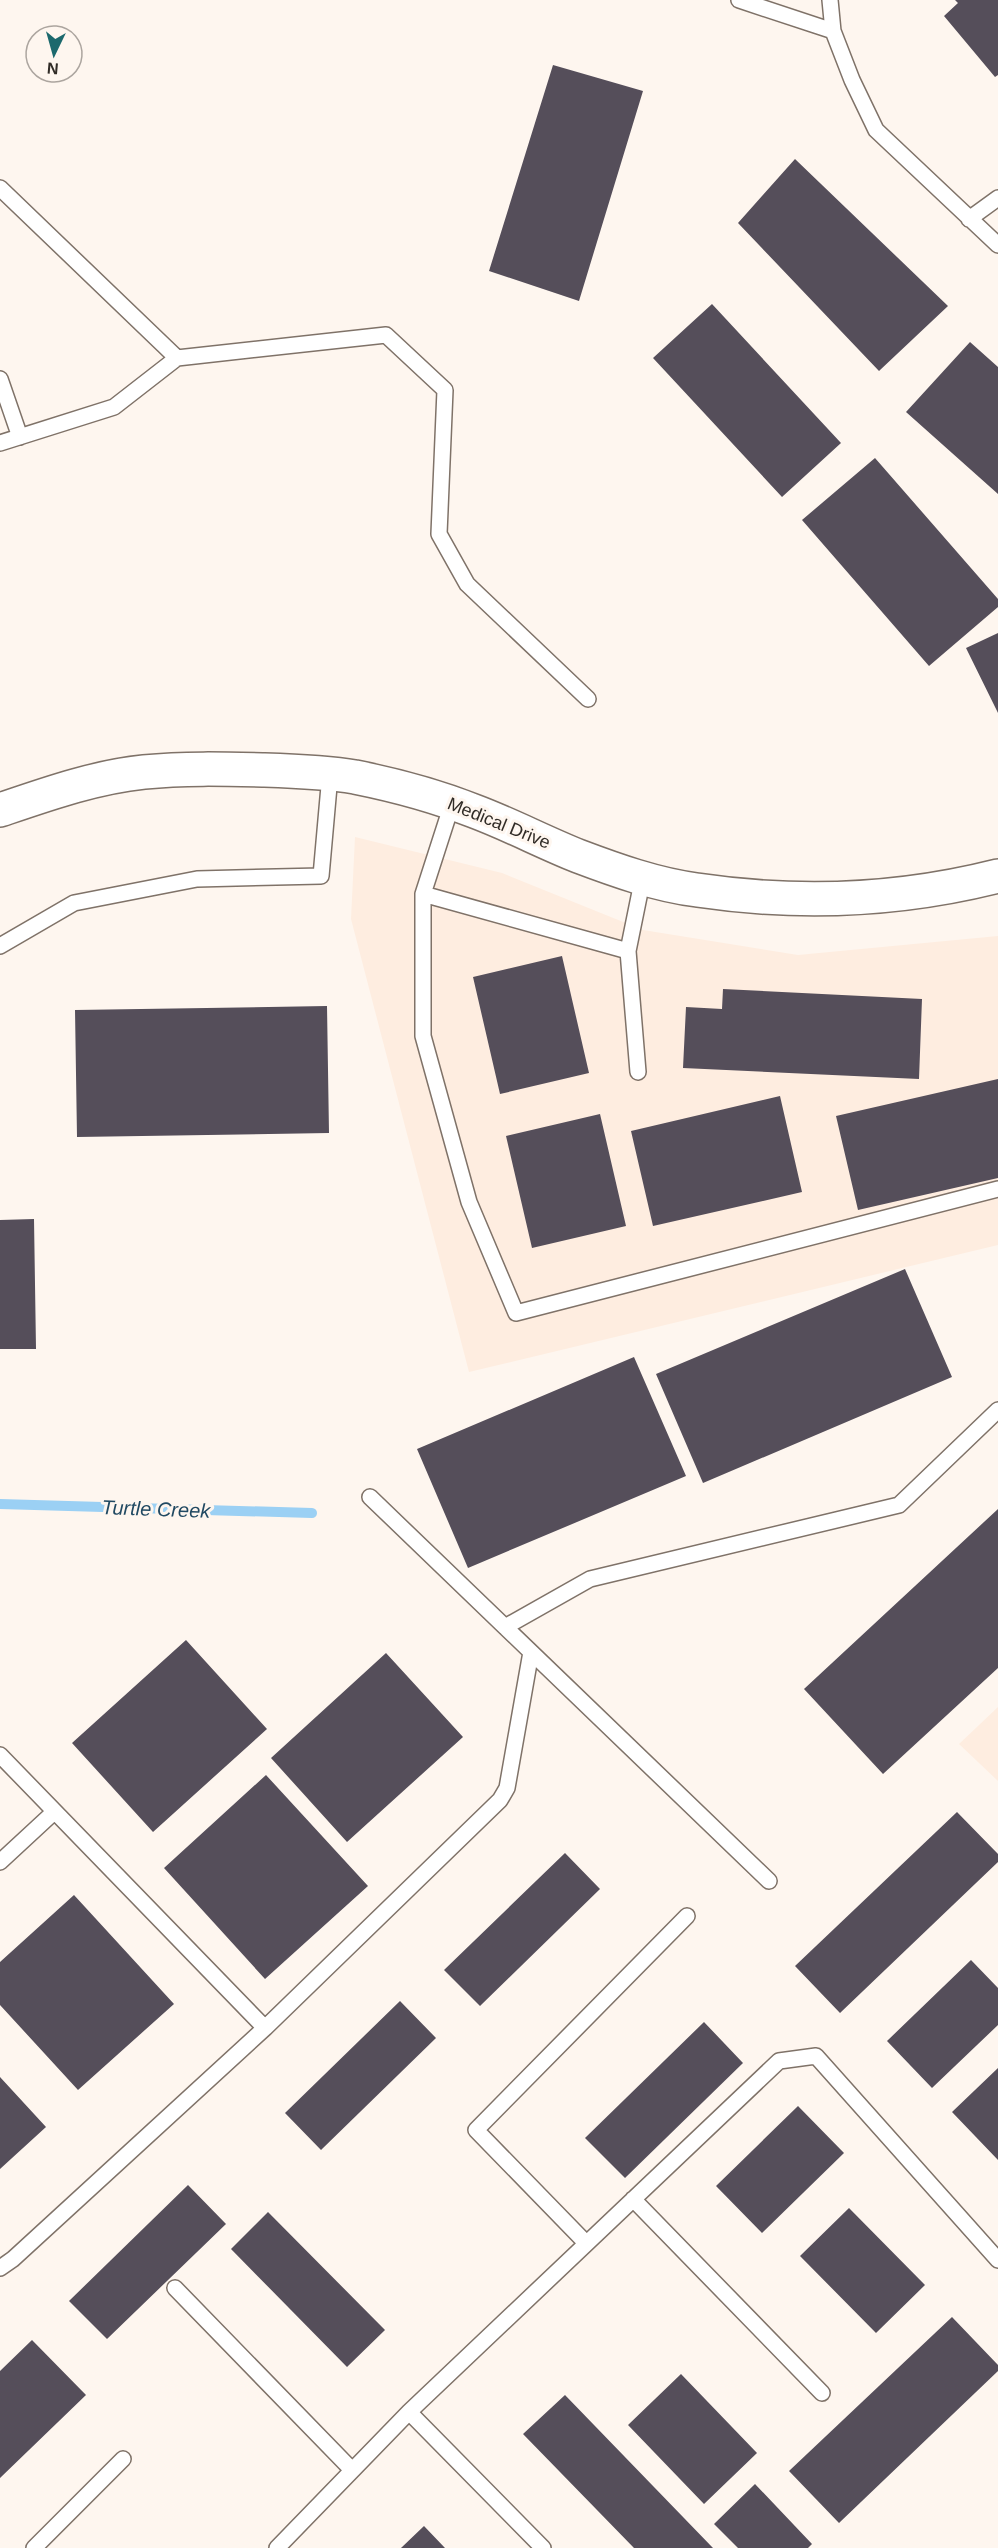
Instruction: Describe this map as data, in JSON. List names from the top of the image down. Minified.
{"streets":{"street":["Medical Drive"]},"water":["Turtle Creek"],"north":"bottom"}
